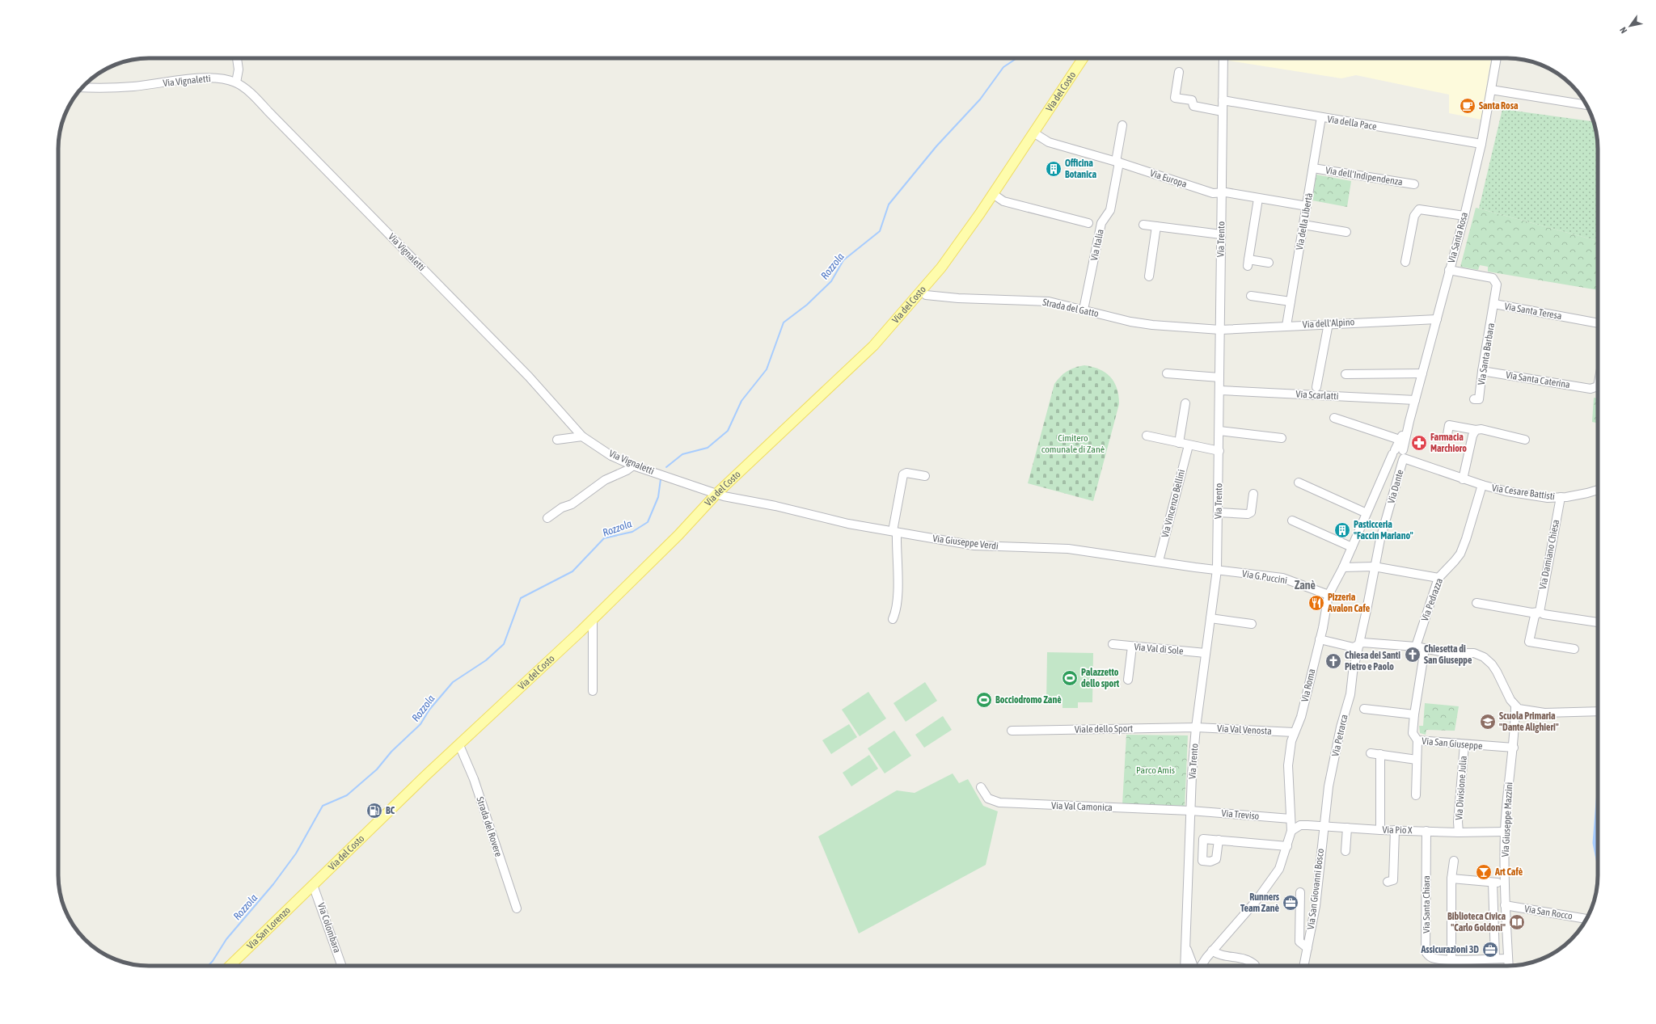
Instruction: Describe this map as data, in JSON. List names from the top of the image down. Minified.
{"streets":{"main road":["Via del Costo","Via San Lorenzo"],"street":["Via Vignaletti","Via della Pace","Via dell'Indipendenza","Via Europa","Via della Libertà","Via Santa Rosa","Via Trento","Via Italia","Strada del Gatto","Via Santa Teresa","Via dell'Alpino","Via Santa Barbara","Via Santa Caterina","Via Scarlatti","Via Dante","Via Cesare Battisti","Via Vincenzo Bellini","Via Giuseppe Verdi","Via Damiano Chiesa","Via G.Puccini","Via Pedrazza","Via Val di Sole","Via Roma","Viale dello Sport","Via Val Venosta","Via Petrarca","Via San Giuseppe","Via Divisione Julia","Via Val Camonica","Via Treviso","Via Giuseppe Mazzini","Strada del Rovere","Via Pio X","Via San Giovanni Bosco","Via Santa Chiara","Via San Rocco","Via Colombara"]},"crossings":[["Via Vignaletti","Via del Costo"],["Via Vignaletti","Via Giuseppe Verdi"],["Via del Costo","Via Europa"],["Via del Costo","Strada del Gatto"],["Via del Costo","Via Giuseppe Verdi"],["Via del Costo","Strada del Rovere"],["Via del Costo","Via San Lorenzo"],["Via del Costo","Via Colombara"],["Via della Pace","Via della Libertà"],["Via della Pace","Via Santa Rosa"],["Via della Pace","Via Trento"],["Via dell'Indipendenza","Via della Libertà"],["Via Europa","Via della Libertà"],["Via Europa","Via Trento"],["Via Europa","Via Italia"],["Via della Libertà","Via dell'Alpino"],["Via Santa Rosa","Via Santa Teresa"],["Via Santa Rosa","Via dell'Alpino"],["Via Santa Rosa","Via Scarlatti"],["Via Santa Rosa","Via Dante"],["Via Santa Rosa","Via Cesare Battisti"],["Via Santa Rosa","Via Roma"],["Via Trento","Strada del Gatto"],["Via Trento","Via dell'Alpino"],["Via Trento","Via Scarlatti"],["Via Trento","Via Giuseppe Verdi"],["Via Trento","Via G.Puccini"],["Via Trento","Via Val di Sole"],["Via Trento","Viale dello Sport"],["Via Trento","Via Val Venosta"],["Via Trento","Via Val Camonica"],["Via Trento","Via Treviso"],["Via Italia","Strada del Gatto"],["Strada del Gatto","Via dell'Alpino"],["Via Santa Teresa","Via Santa Barbara"],["Via Santa Barbara","Via Santa Caterina"],["Via Dante","Via Cesare Battisti"],["Via Dante","Via Petrarca"],["Via Cesare Battisti","Via Damiano Chiesa"],["Via Cesare Battisti","Via Pedrazza"],["Via Vincenzo Bellini","Via Giuseppe Verdi"],["Via Giuseppe Verdi","Via G.Puccini"],["Via G.Puccini","Via Roma"],["Via Roma","Via Val Venosta"],["Via Roma","Via Treviso"],["Via Roma","Via Pio X"],["Viale dello Sport","Via Val Venosta"],["Via Petrarca","Via Pio X"],["Via Petrarca","Via San Giovanni Bosco"],["Via San Giuseppe","Via Divisione Julia"],["Via San Giuseppe","Via Giuseppe Mazzini"],["Via Divisione Julia","Via Pio X"],["Via Val Camonica","Via Treviso"],["Via Giuseppe Mazzini","Via Pio X"],["Via Giuseppe Mazzini","Via Santa Chiara"],["Via Giuseppe Mazzini","Via San Rocco"],["Via Pio X","Via San Giovanni Bosco"],["Via Pio X","Via Santa Chiara"],["Via San Lorenzo","Via Colombara"]],"districts":["Zanè"],"water":["Rozzola"],"parks":["Cimitero comunale di Zanè","Parco Amis"],"places":{"cafe":["Santa Rosa"],"building":["Officina Botanica","Pasticceria \"Faccin Mariano\""],"pharmacy":["Farmacia Marchioro"],"restaurant":["Pizzeria Avalon Cafe"],"church":["Chiesetta di San Giuseppe","Chiesa dei Santi Pietro e Paolo"],"sports":["Palazzetto dello sport","Bocciodromo Zanè"],"school or university":["Scuola Primaria \"Dante Alighieri\""],"fuel station":["BC"],"bar":["Art Cafè"],"office":["Runners Team Zanè","Assicurazioni 3D"],"library":["Biblioteca Civica \"Carlo Goldoni\""]},"north":"bottom left"}
